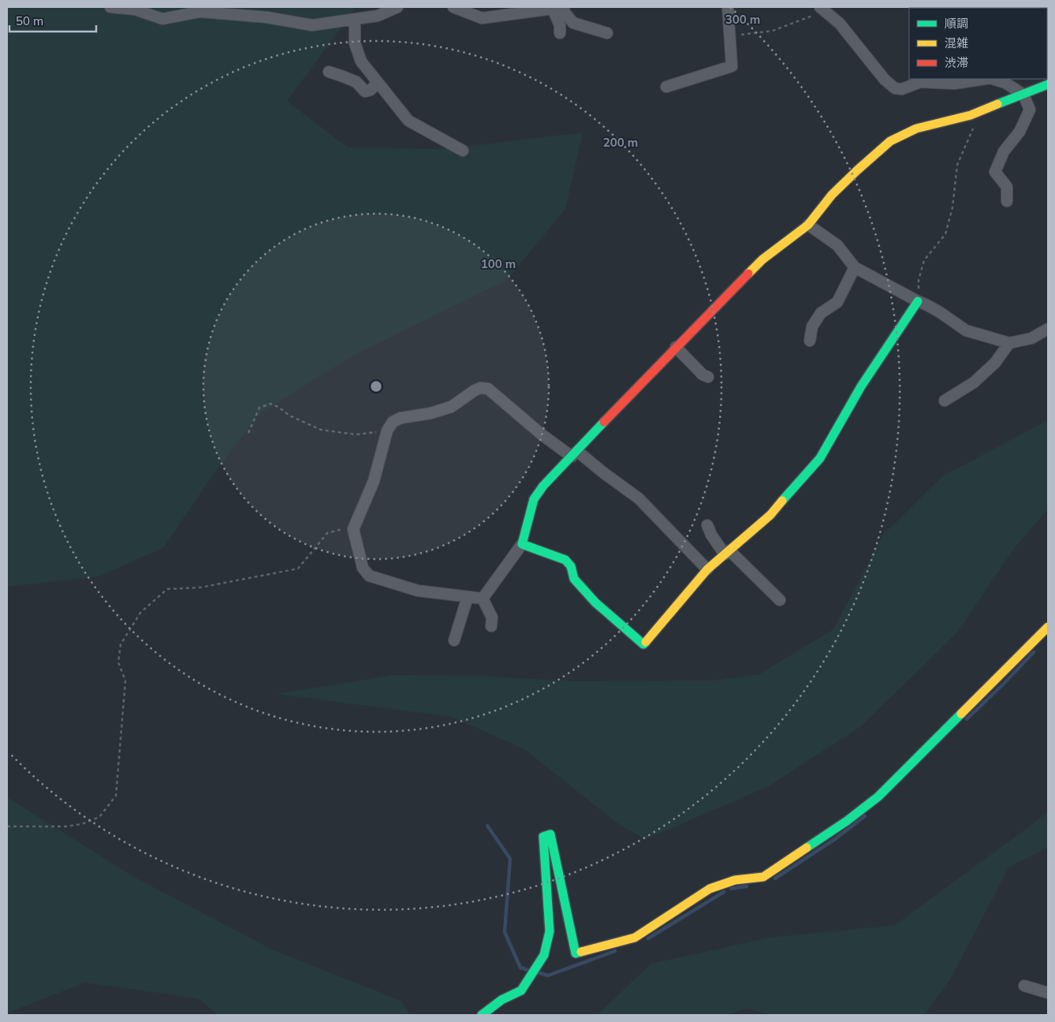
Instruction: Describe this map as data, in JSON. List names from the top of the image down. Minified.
{"legend":["順調","混雑","渋滞"],"scale_bar":"50 m","rings":["300 m","200 m","100 m"]}
